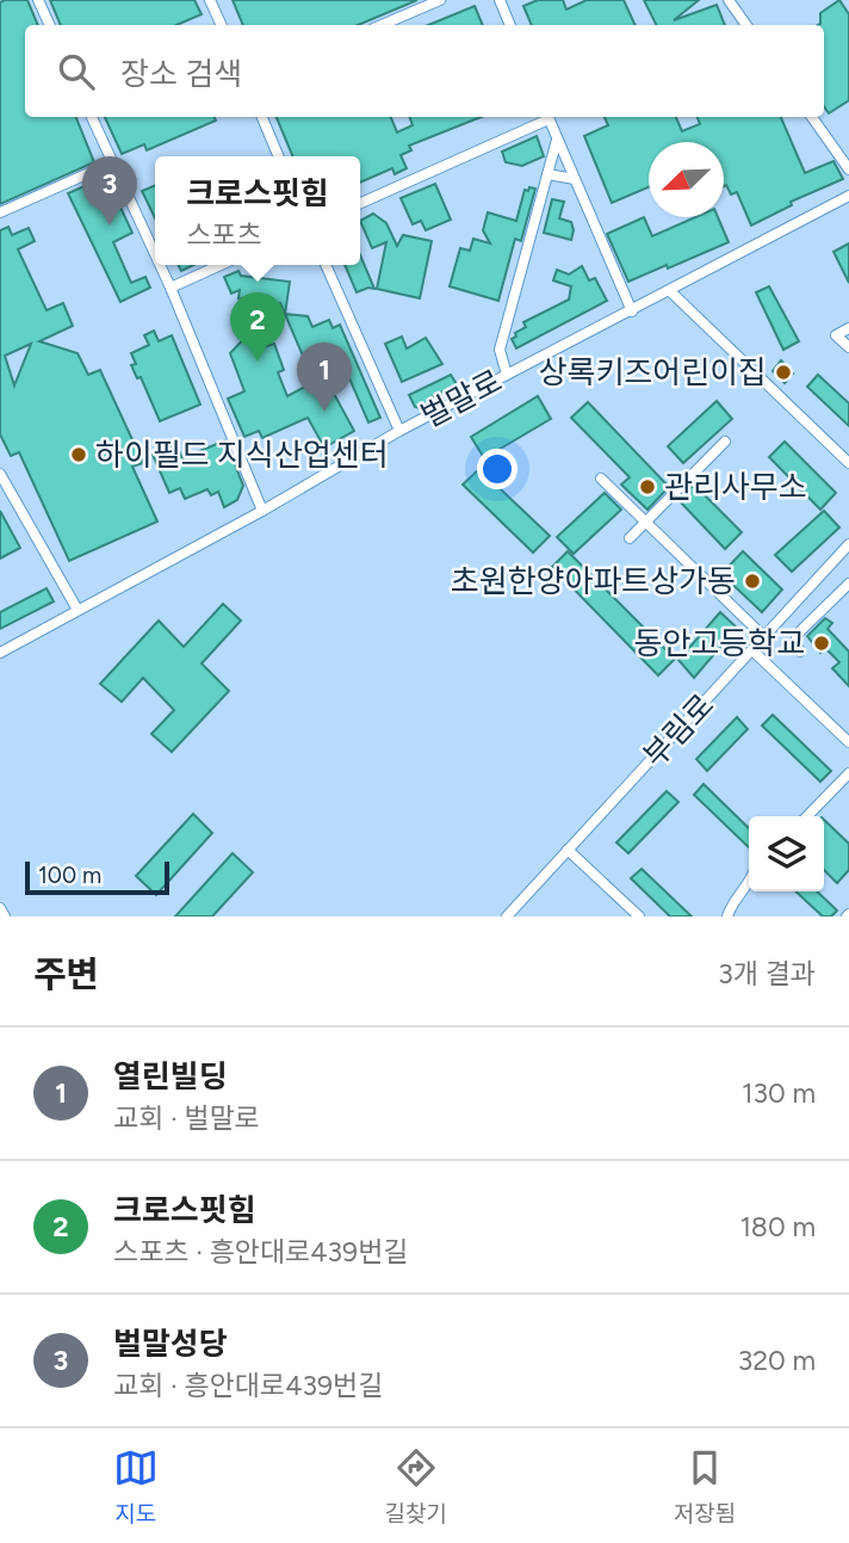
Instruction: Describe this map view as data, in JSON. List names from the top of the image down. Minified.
{"streets":{"street":["벌말로","부림로"]},"places":["상록키즈어린이집","하이필드 지식산업센터","관리사무소","초원한양아파트상가동","동안고등학교"],"scale_bar":"100 m","north":"bottom left","page":{"search":"장소 검색","popup":["크로스핏힘","스포츠"],"pins":["3","2","1"],"scale":"100 m","heading":["주변","3개 결과"],"list":[{"mark":"1","name":"열린빌딩","note":"교회 · 벌말로","value":"130 m"},{"mark":"2","name":"크로스핏힘","note":"스포츠 · 흥안대로439번길","value":"180 m"},{"mark":"3","name":"벌말성당","note":"교회 · 흥안대로439번길","value":"320 m"}],"nav":["지도","길찾기","저장됨"]}}
